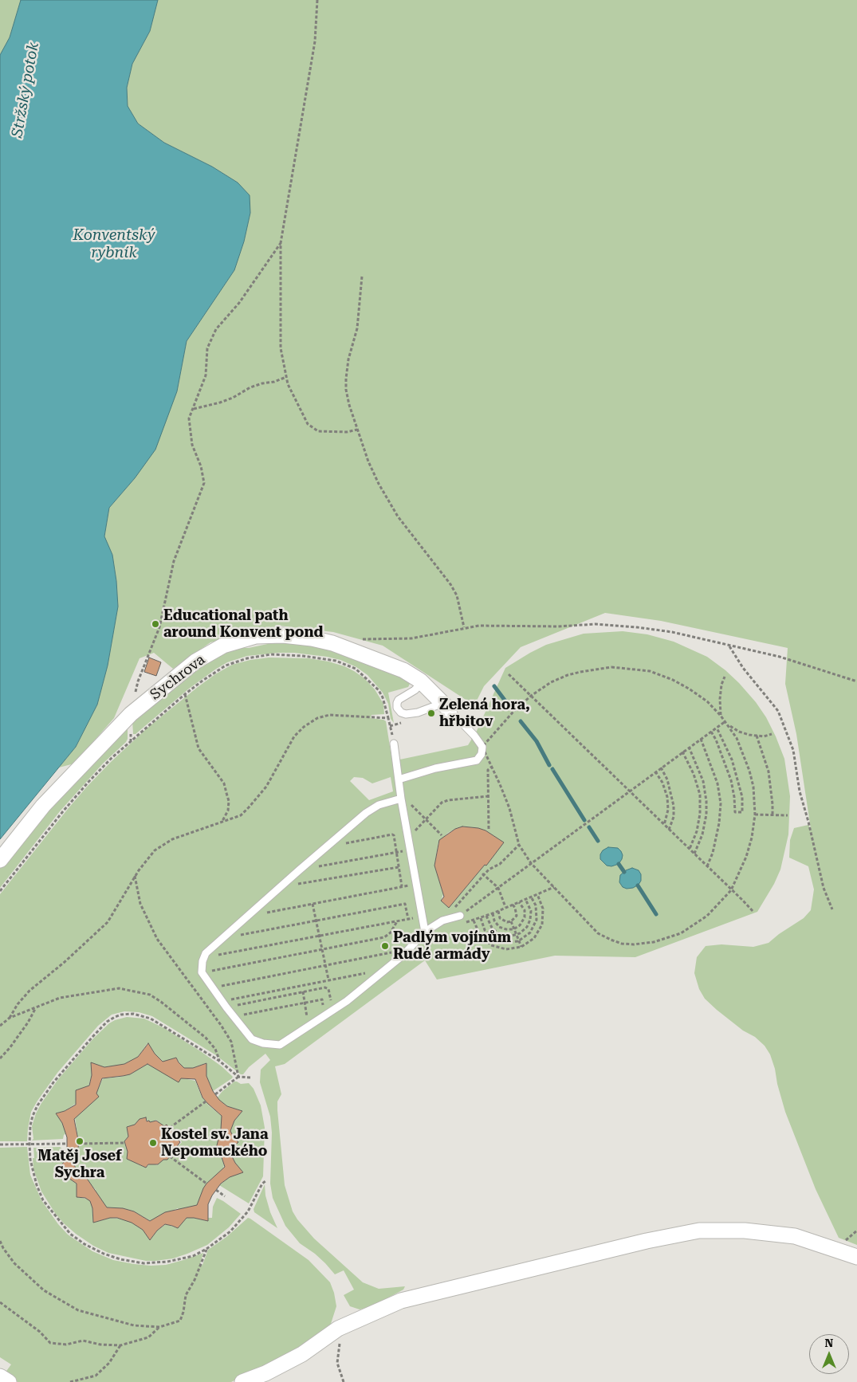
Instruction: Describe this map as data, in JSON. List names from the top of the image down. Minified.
{"streets":{"street":["Sychrova"]},"water":["Stržský potok","Konventský rybník"],"places":["Educational path around Konvent pond","Zelená hora, hřbitov","Padlým vojínům Rudé armády","Matěj Josef Sychra","Kostel sv. Jana Nepomuckého"],"north":"top"}
